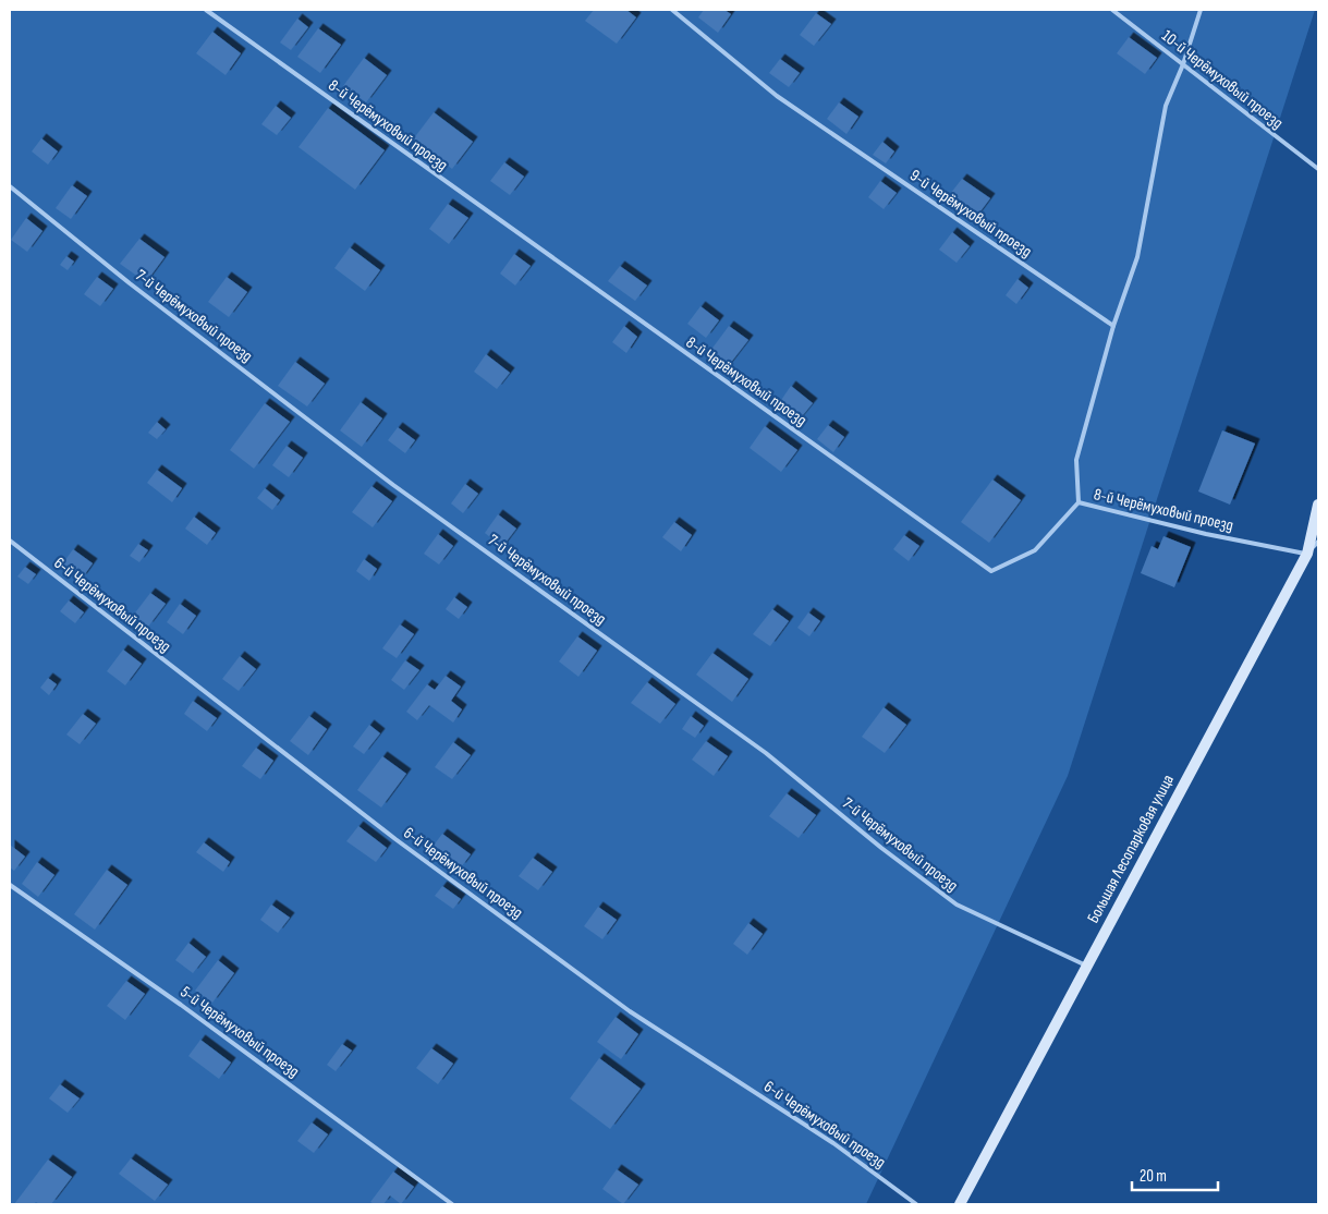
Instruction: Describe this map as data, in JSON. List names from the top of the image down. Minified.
{"streets":{"main road":["Большая Лесопарковая улица"],"lane":["10-й Черёмуховый проезд","8-й Черёмуховый проезд","9-й Черёмуховый проезд","7-й Черёмуховый проезд","6-й Черёмуховый проезд","5-й Черёмуховый проезд"]},"crossings":[["8-й Черёмуховый проезд","Большая Лесопарковая улица"],["7-й Черёмуховый проезд","Большая Лесопарковая улица"]],"scale_bar":"20 m"}
